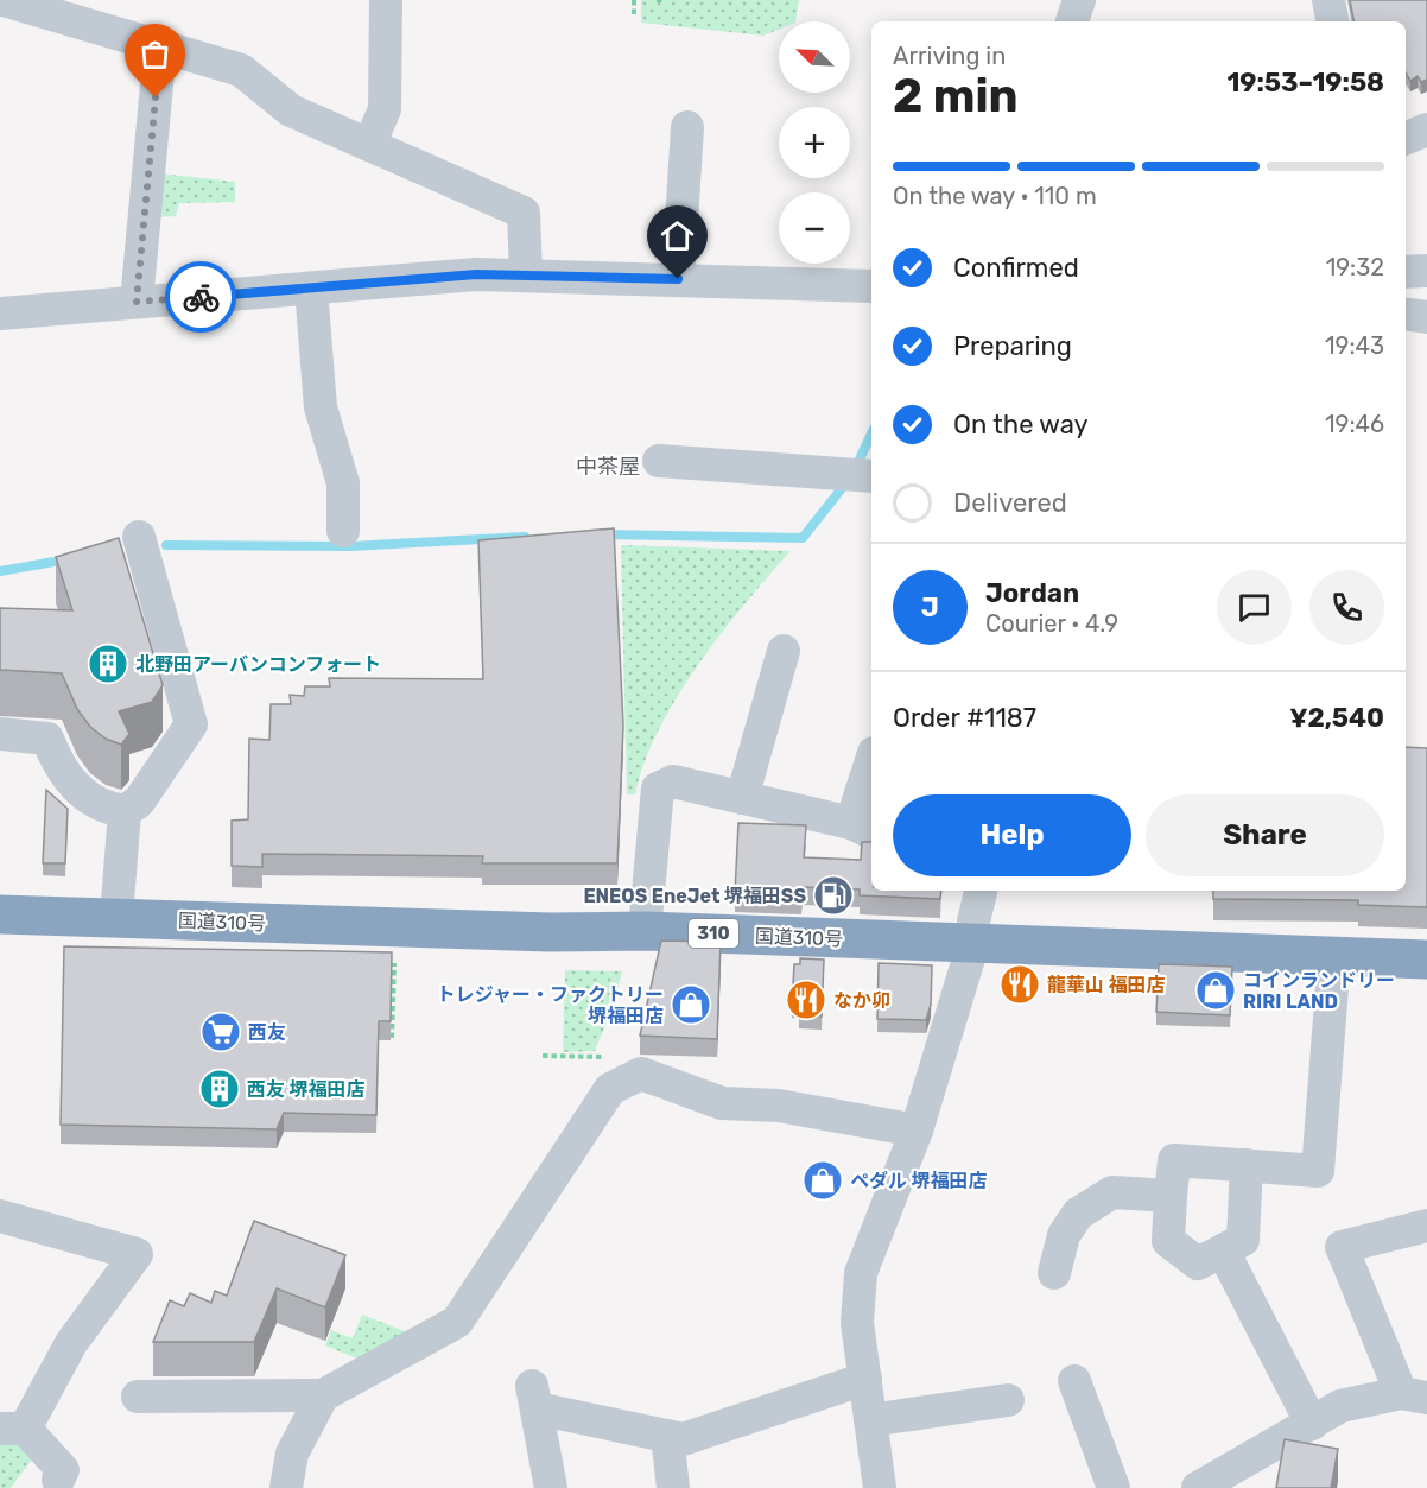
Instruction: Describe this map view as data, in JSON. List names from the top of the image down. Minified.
{"streets":{"highway":["国道310号","310"]},"districts":["中茶屋"],"places":{"building":["北野田アーバンコンフォート","西友 堺福田店"],"fuel station":["ENEOS EneJet 堺福田SS"],"restaurant":["龍華山 福田店","なか卯"],"shop":["コインランドリー RIRI LAND","トレジャー・ファクトリー 堺福田店","ペダル 堺福田店"],"supermarket":["西友"]},"north":"top left","page":{"map_buttons":["+","−"],"heading":["2 min","Arriving in","19:53–19:58"],"panel":["Jordan","Courier · 4.9","Order #1187","¥2,540"],"bar":"On the way · 110 m","list":[["Confirmed","19:32"],["Preparing","19:43"],["On the way","19:46"],"Delivered"],"round":"J","buttons":["Help","Share"]}}
